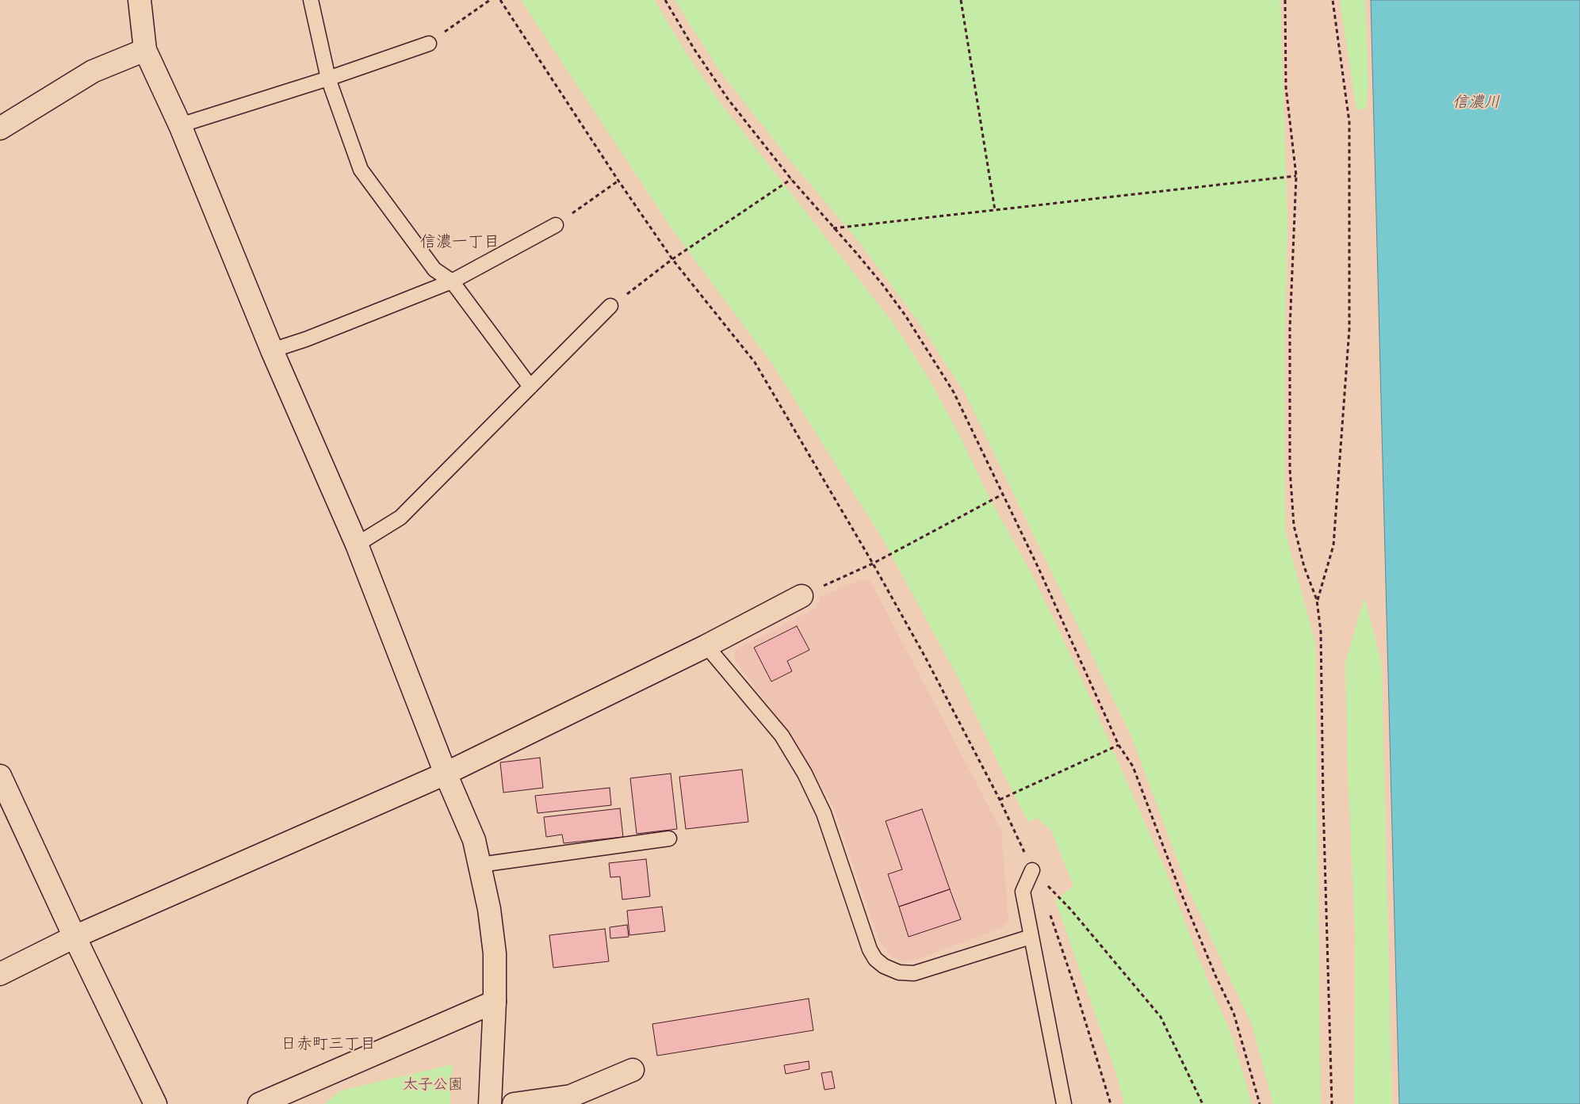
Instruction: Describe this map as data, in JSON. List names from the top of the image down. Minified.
{"districts":["信濃一丁目","日赤町三丁目"],"water":["信濃川"],"parks":["太子公園"]}
